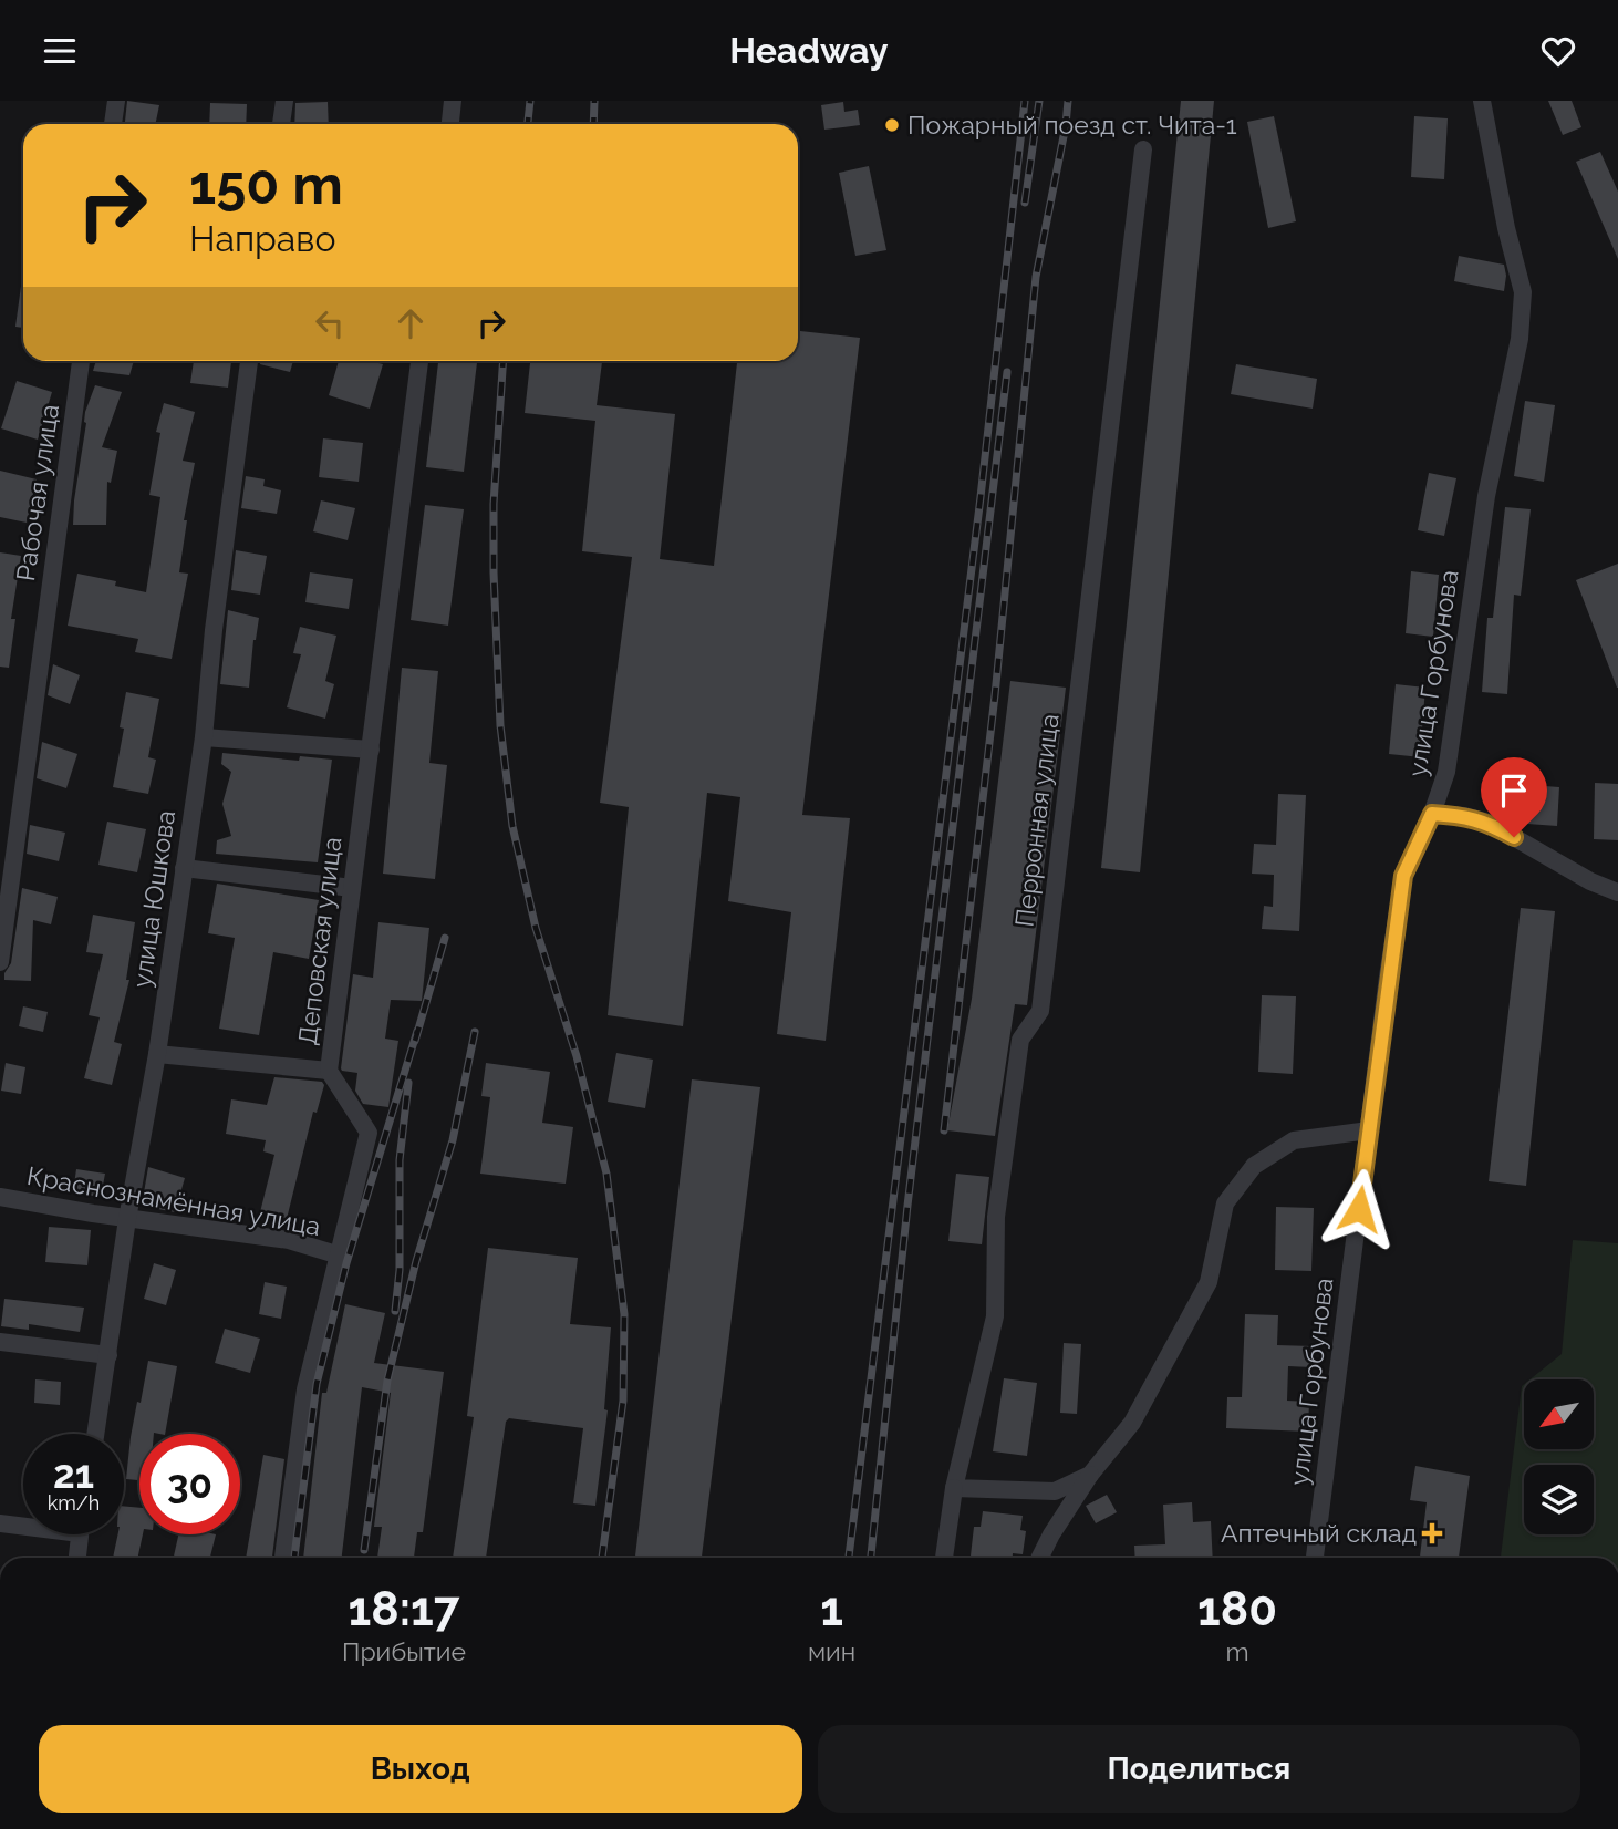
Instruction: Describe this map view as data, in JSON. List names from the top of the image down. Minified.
{"streets":{"street":["Рабочая улица","улица Горбунова","Перронная улица","улица Юшкова","Деповская улица","Краснознамённая улица"]},"crossings":[["улица Юшкова","Краснознамённая улица"],["Деповская улица","Краснознамённая улица"]],"places":{"other":["Пожарный поезд ст. Чита-1"],"health":["Аптечный склад"]},"north":"bottom left","page":{"header":"Headway","turn":["150 m","Направо"],"speed":"21 km/h","limit":"30","eta":["18:17","Прибытие","1","мин","180","m"],"buttons":["Выход","Поделиться"]}}
